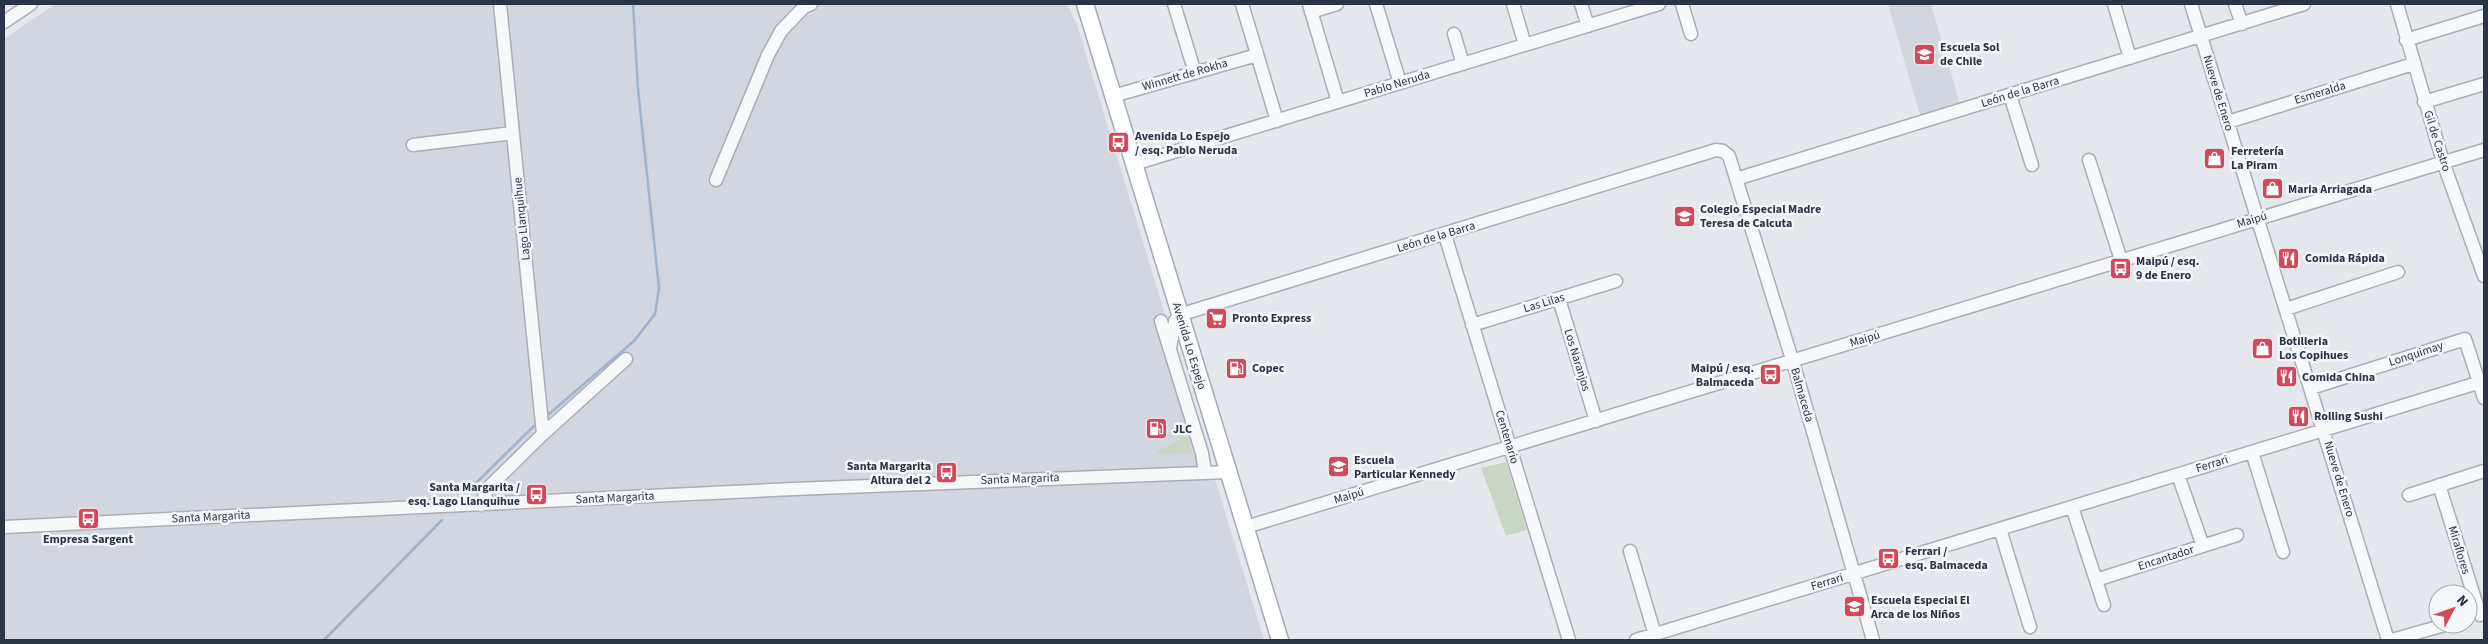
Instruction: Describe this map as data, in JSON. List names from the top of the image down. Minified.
{"streets":{"main road":["Avenida Lo Espejo"],"street":["Winnett de Rokha","Pablo Neruda","León de la Barra","Nueve de Enero","Esmeralda","Gil de Castro","Lago Llanquihue","Maipú","Las Lilas","Lonquimay","Los Naranjos","Balmaceda","Centenario","Ferrari","Santa Margarita","Miraflores","Encantador"]},"crossings":[["Winnett de Rokha","Avenida Lo Espejo"],["Pablo Neruda","Avenida Lo Espejo"],["León de la Barra","Nueve de Enero"],["León de la Barra","Avenida Lo Espejo"],["León de la Barra","Balmaceda"],["León de la Barra","Centenario"],["Nueve de Enero","Esmeralda"],["Nueve de Enero","Maipú"],["Nueve de Enero","Lonquimay"],["Nueve de Enero","Ferrari"],["Esmeralda","Gil de Castro"],["Gil de Castro","Maipú"],["Maipú","Avenida Lo Espejo"],["Maipú","Los Naranjos"],["Maipú","Balmaceda"],["Maipú","Centenario"],["Las Lilas","Los Naranjos"],["Las Lilas","Centenario"],["Avenida Lo Espejo","Santa Margarita"],["Lonquimay","Ferrari"],["Balmaceda","Ferrari"]],"places":{"school or university":["Escuela Sol de Chile","Colegio Especial Madre Teresa de Calcuta","Escuela Particular Kennedy","Escuela Especial El Arca de los Niños"],"bus stop":["Avenida Lo Espejo / esq. Pablo Neruda","Maipú / esq. 9 de Enero","Maipú / esq. Balmaceda","Santa Margarita Altura del 2","Santa Margarita / esq. Lago Llanquihue","Empresa Sargent","Ferrari / esq. Balmaceda"],"shop":["Ferretería La Piram","Maria Arriagada","Botilleria Los Copihues"],"restaurant":["Comida Rápida","Comida China","Rolling Sushi"],"supermarket":["Pronto Express"],"fuel station":["Copec","JLC"]},"north":"top right"}
